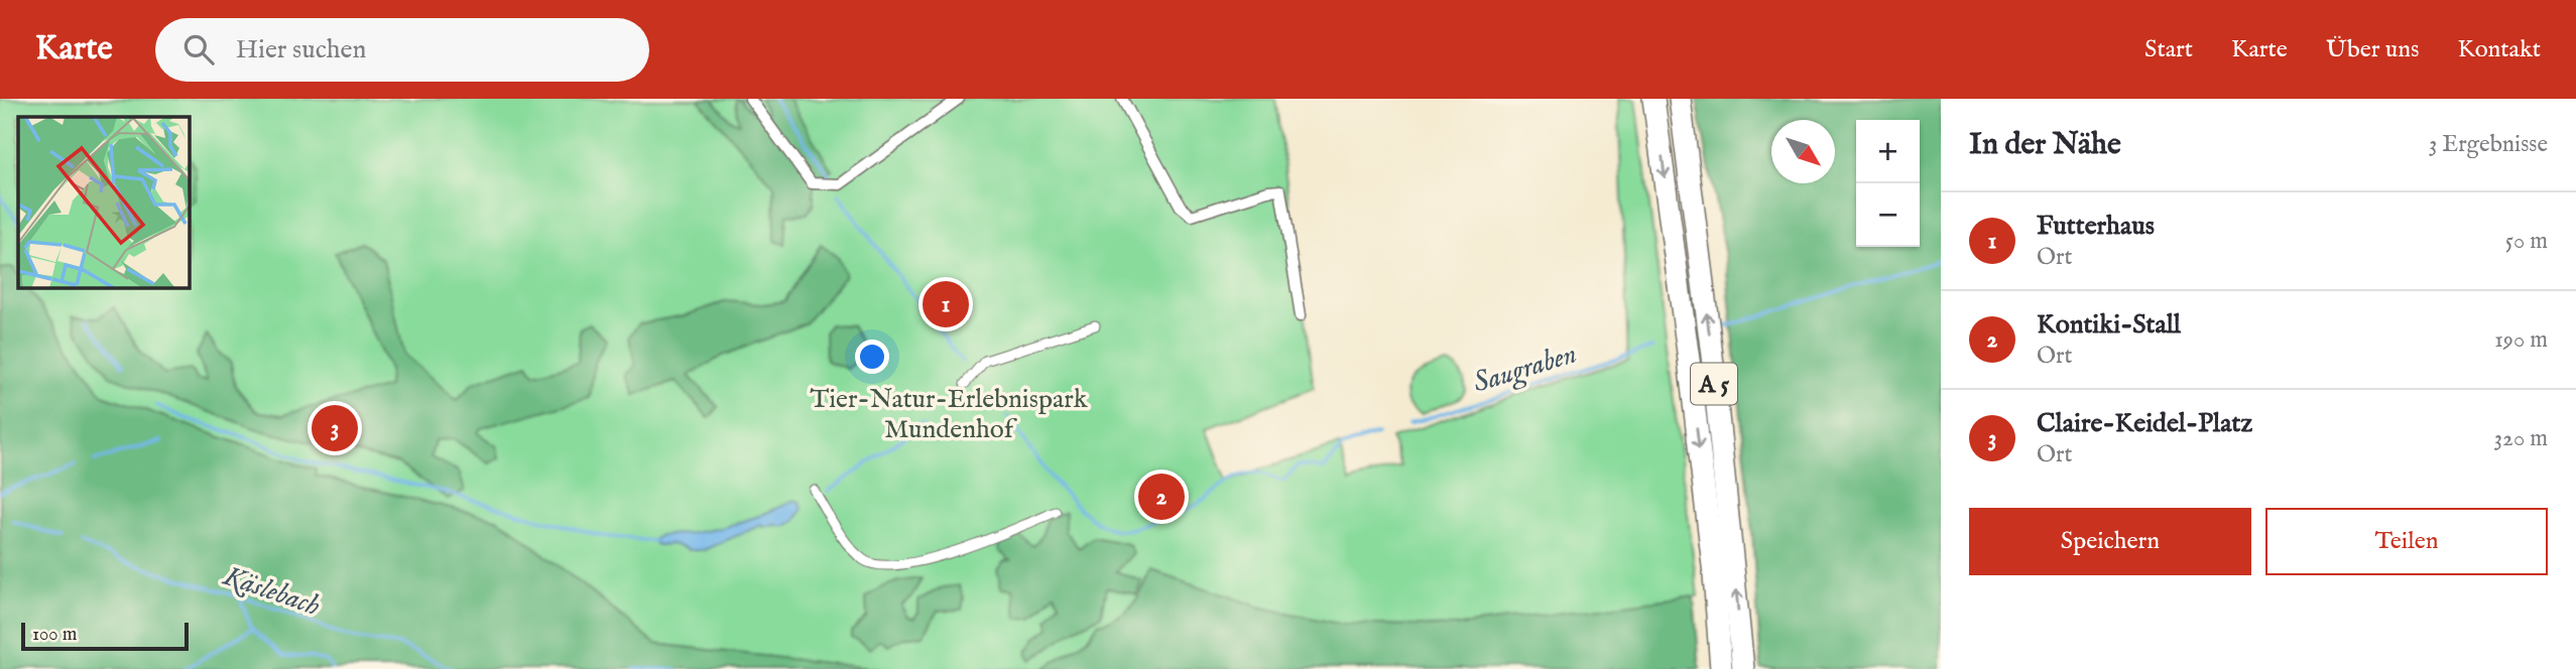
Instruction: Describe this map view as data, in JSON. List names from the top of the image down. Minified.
{"streets":{"highway":["A 5"]},"water":["Saugraben","Käslebach"],"parks":["Tier-Natur-Erlebnispark Mundenhof"],"scale_bar":"100 m","north":"bottom right","page":{"header":"Karte","search":"Hier suchen","nav":["Start","Karte","Über uns","Kontakt"],"heading":["In der Nähe","3 Ergebnisse"],"map_buttons":["+","−"],"list":[{"mark":"1","name":"Futterhaus","note":"Ort","value":"50 m"},{"mark":"2","name":"Kontiki-Stall","note":"Ort","value":"190 m"},{"mark":"3","name":"Claire-Keidel-Platz","note":"Ort","value":"320 m"}],"pins":["1","3","2"],"buttons":["Speichern","Teilen"],"scale":"100 m"}}
